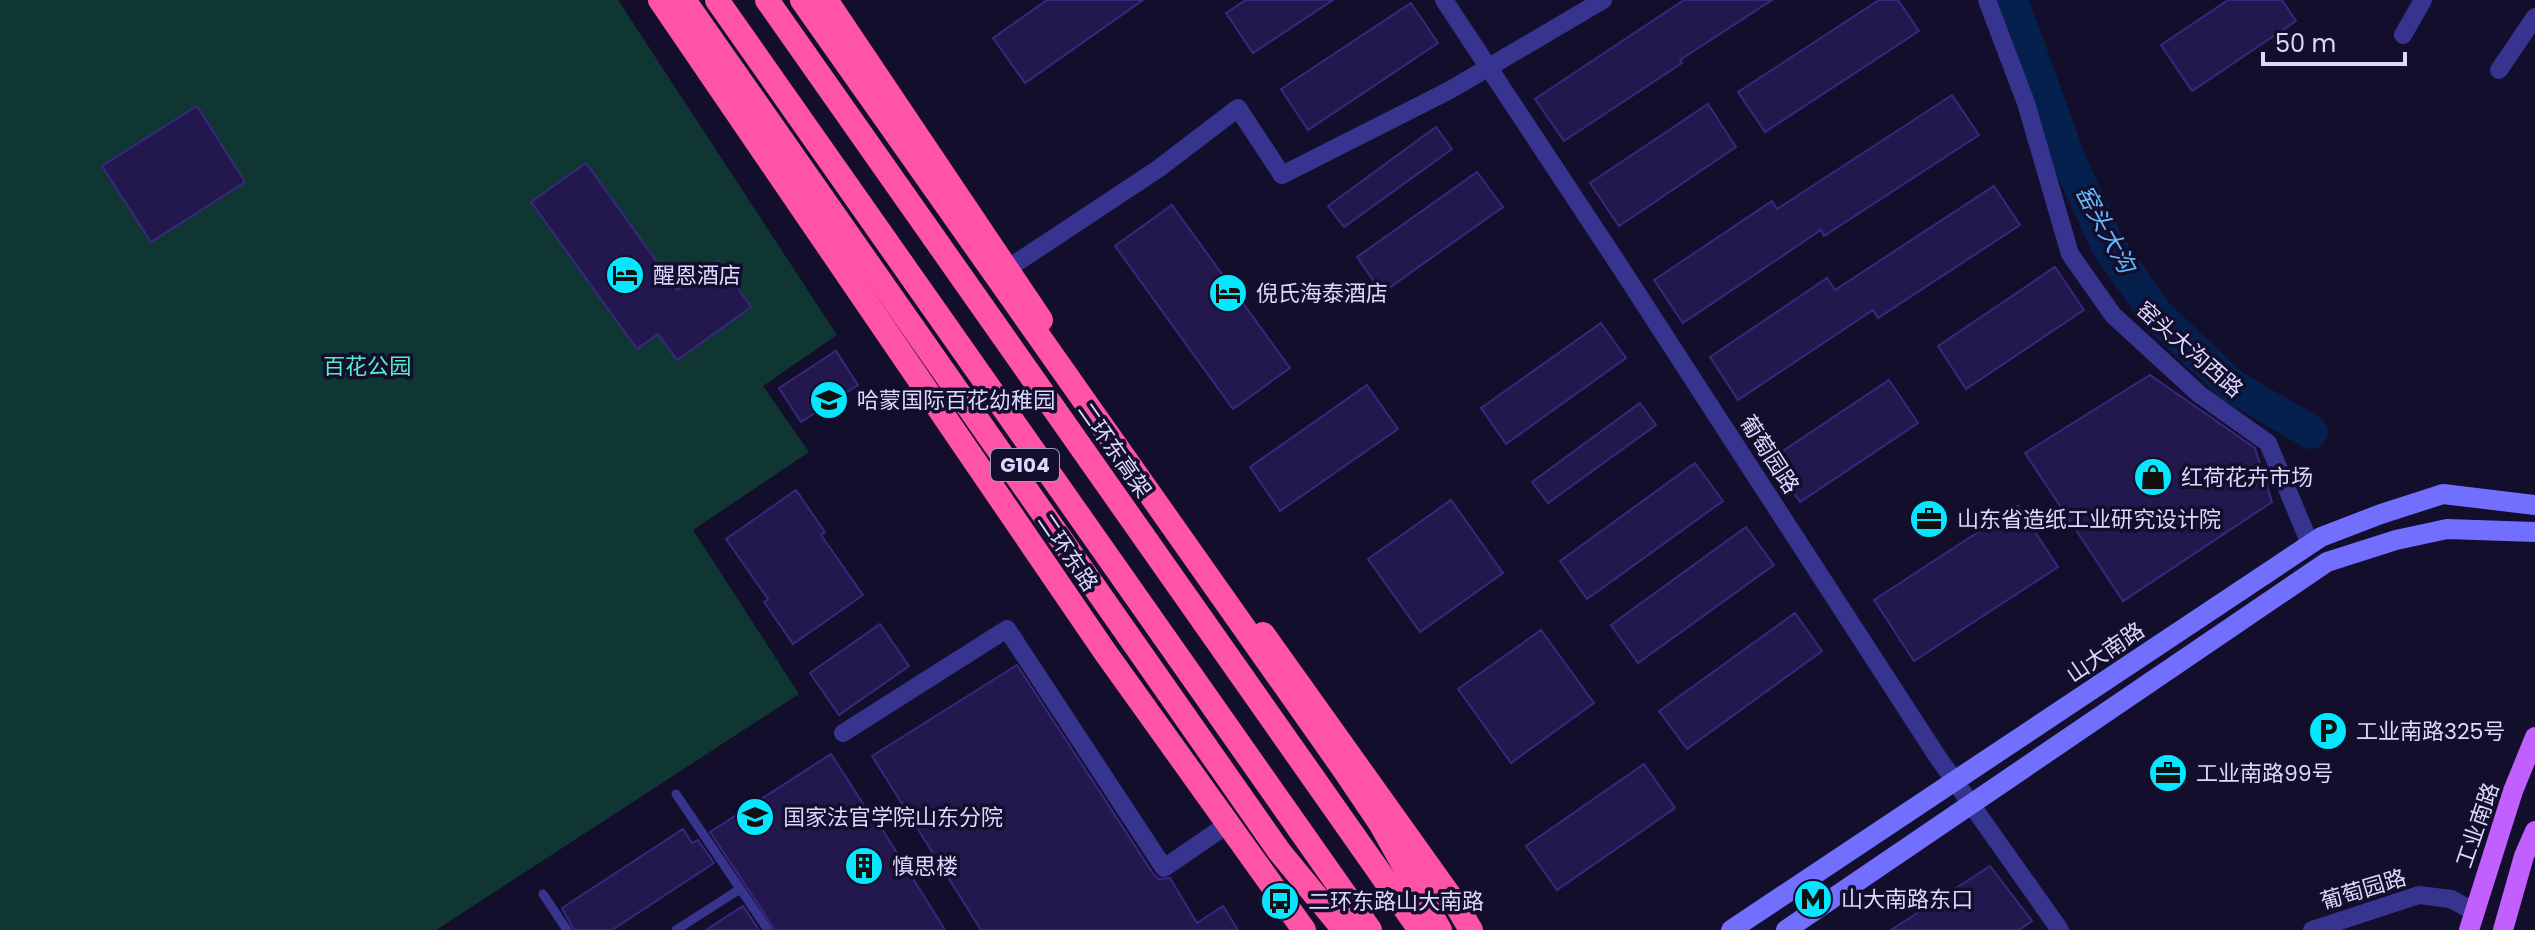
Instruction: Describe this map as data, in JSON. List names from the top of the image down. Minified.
{"streets":{"highway":["二环东高架","G104","二环东路"],"main road":["山大南路","工业南路"],"street":["窑头大沟西路","葡萄园路"]},"crossings":[["窑头大沟西路","山大南路"],["葡萄园路","山大南路"],["葡萄园路","工业南路"]],"water":["窑头大沟"],"parks":["百花公园"],"places":{"hotel":["醒恩酒店","倪氏海泰酒店"],"school or university":["哈蒙国际百花幼稚园","国家法官学院山东分院"],"shop":["红荷花卉市场"],"office":["山东省造纸工业研究设计院","工业南路99号"],"parking":["工业南路325号"],"building":["慎思楼"],"metro station":["山大南路东口"],"bus stop":["二环东路山大南路"]},"scale_bar":"50 m"}
